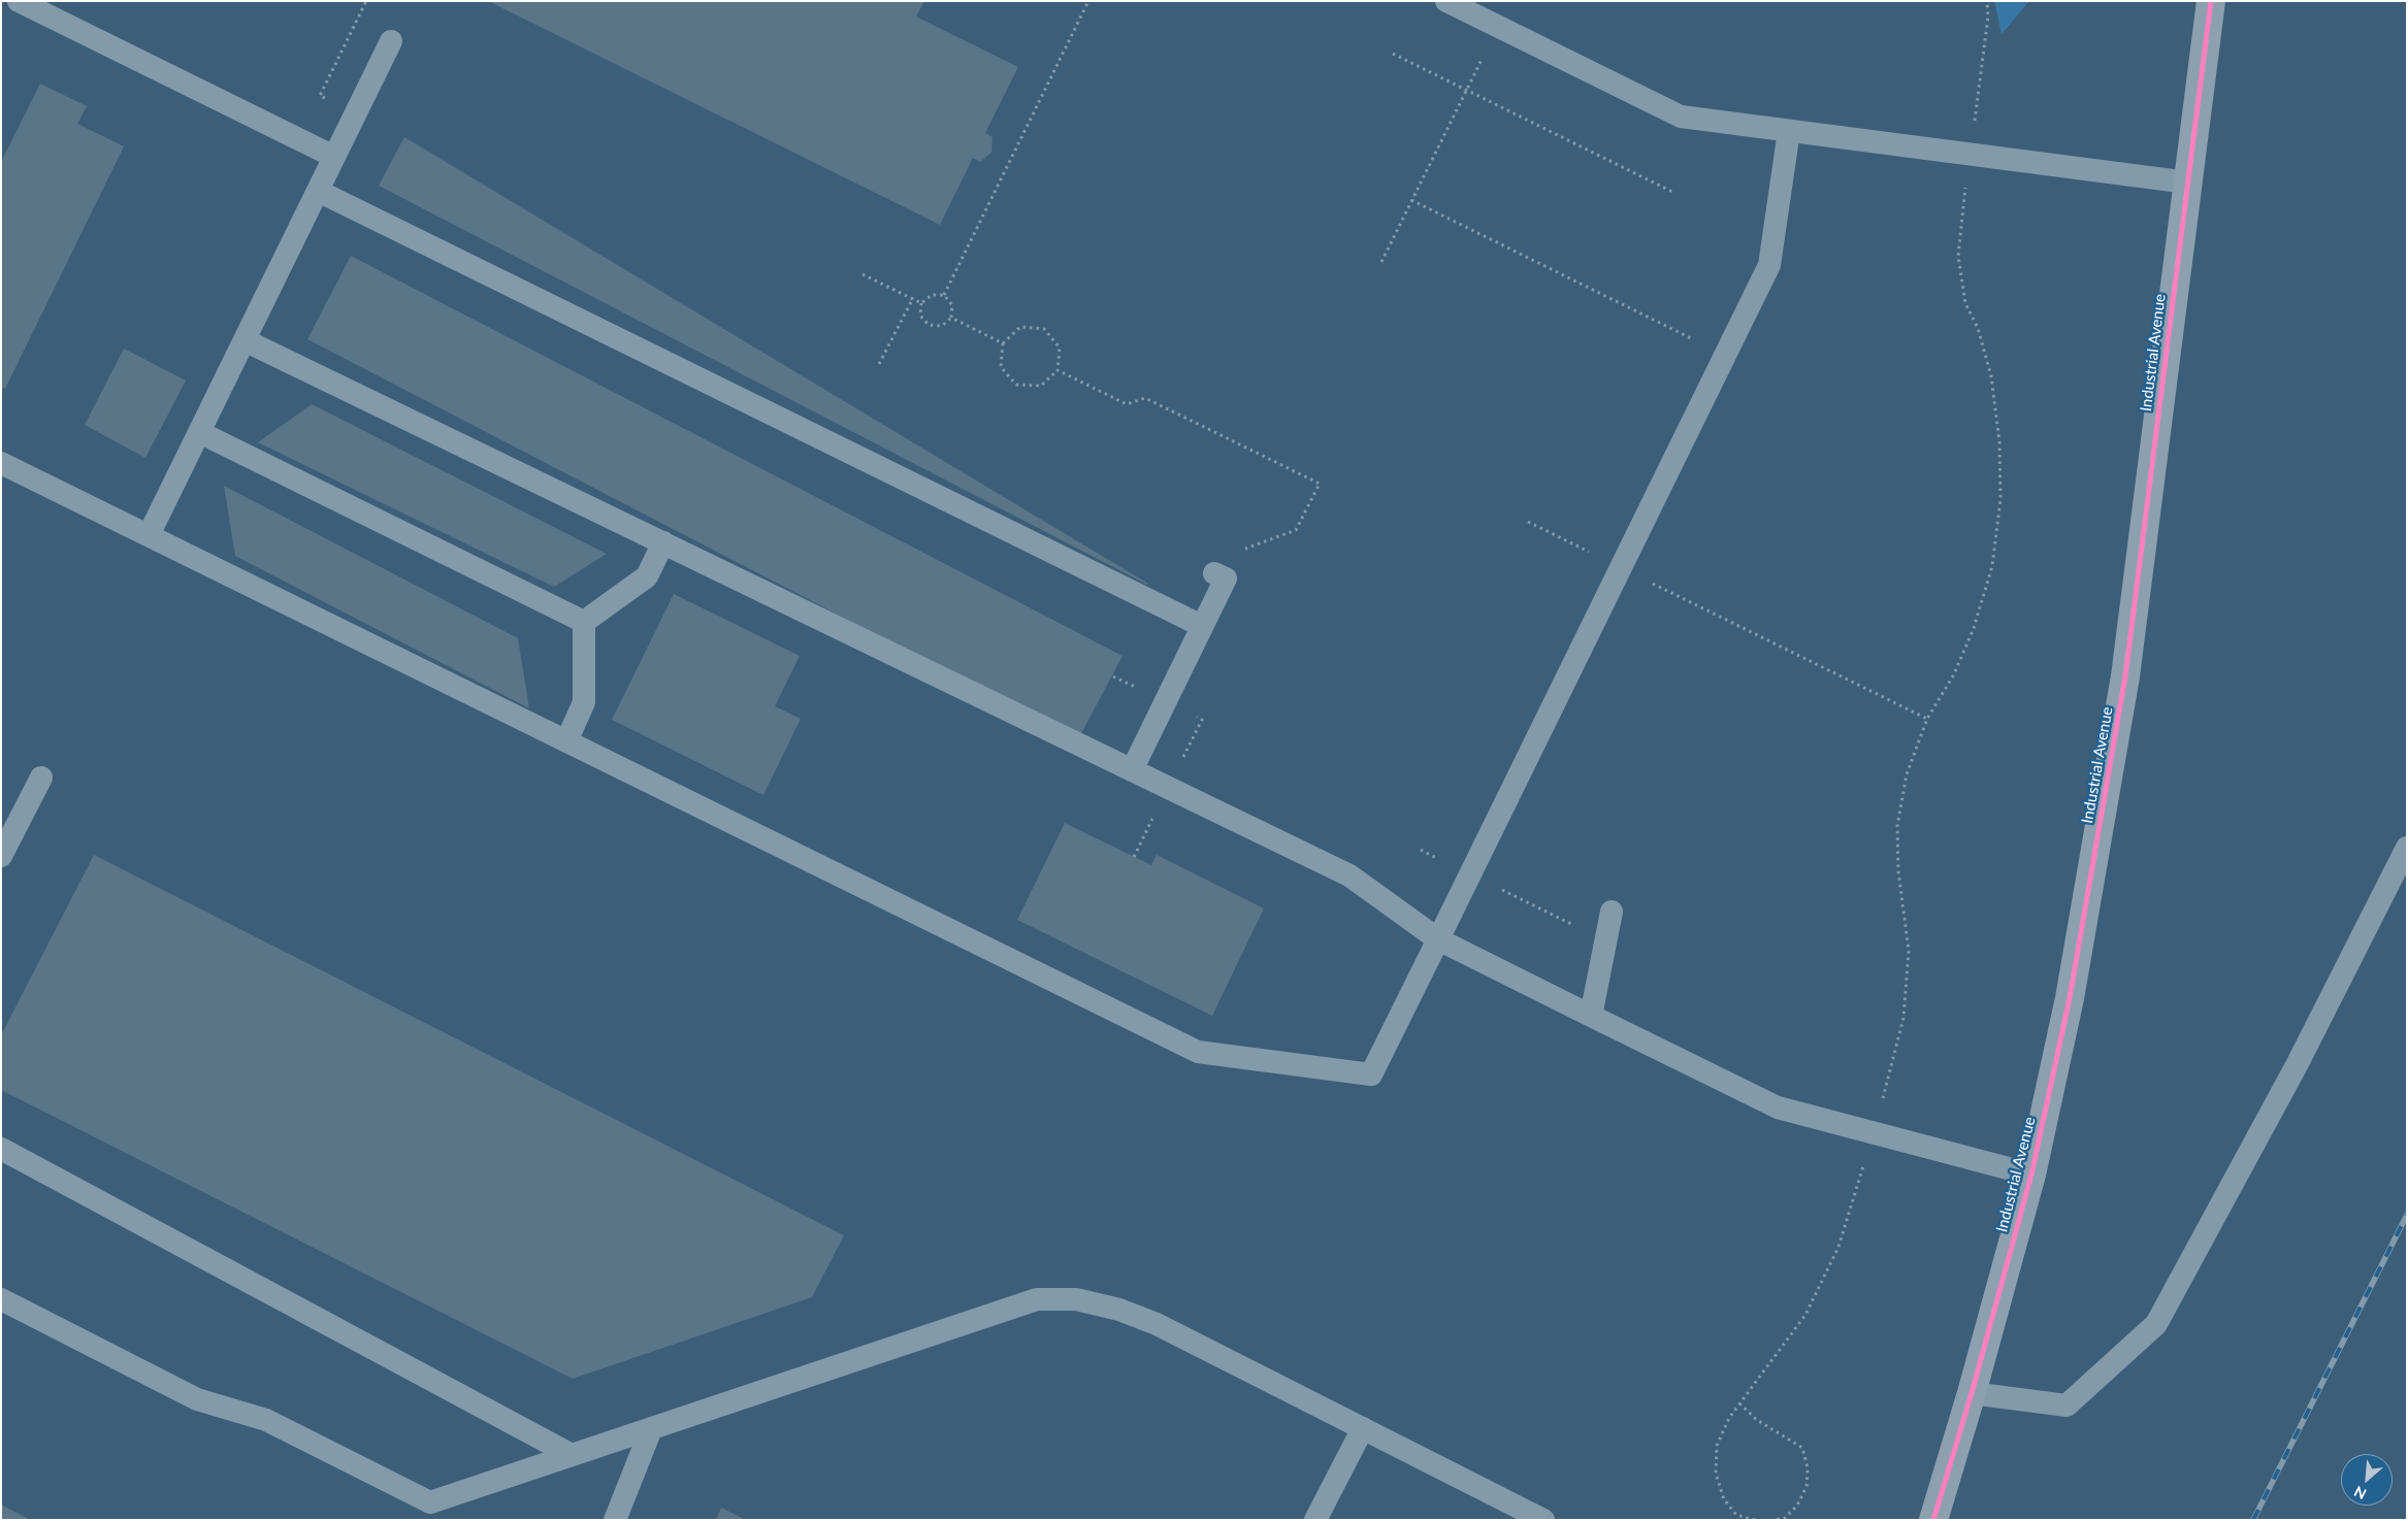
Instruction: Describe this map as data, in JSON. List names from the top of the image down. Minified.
{"streets":{"street":["Industrial Avenue"]},"north":"bottom left"}
